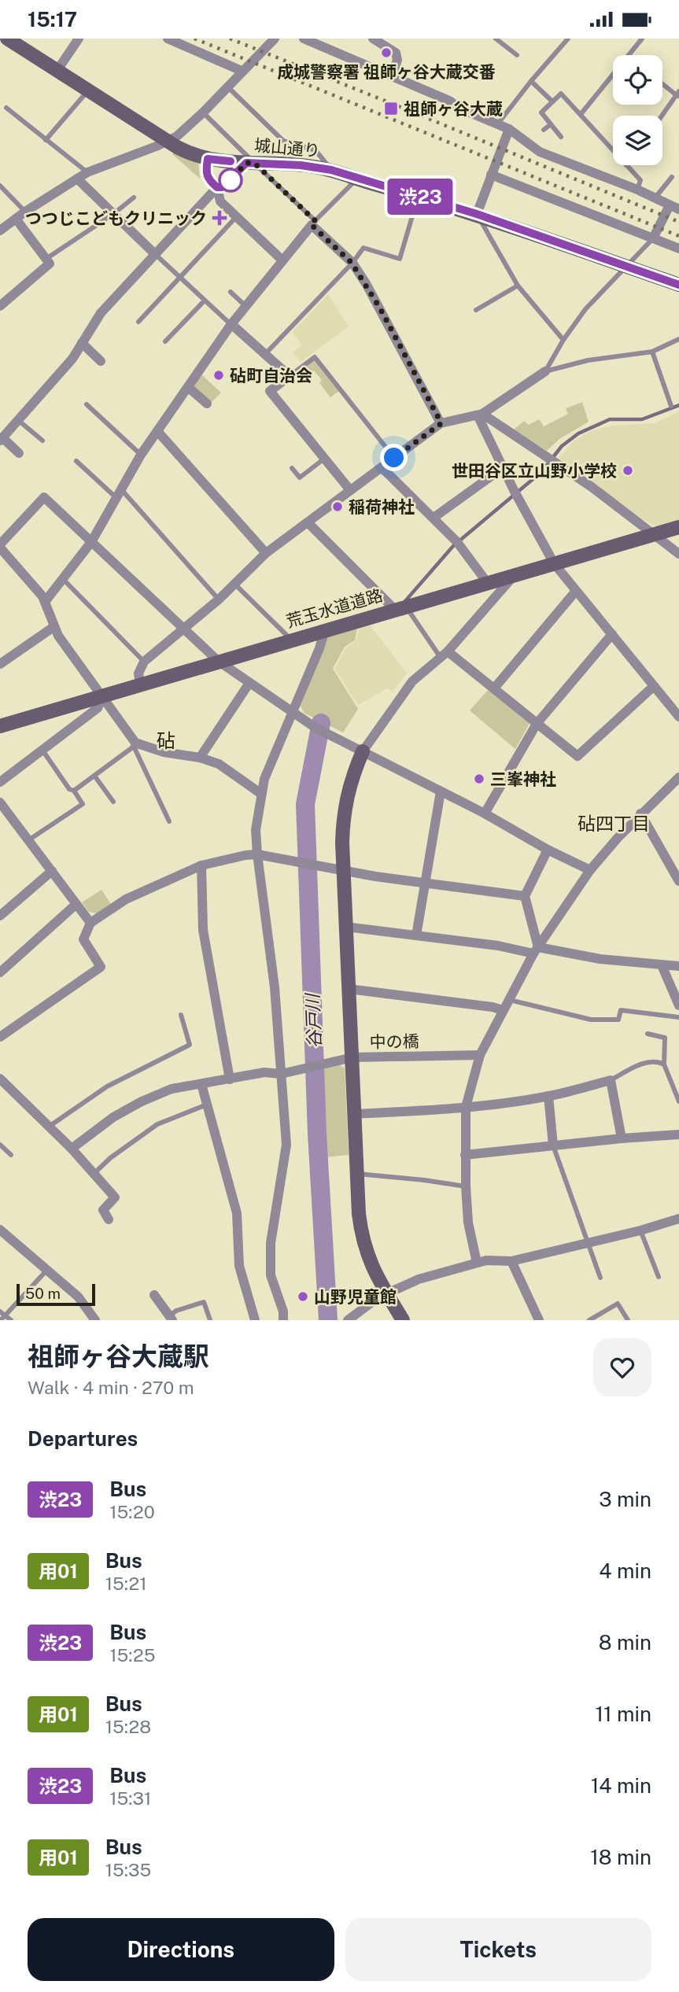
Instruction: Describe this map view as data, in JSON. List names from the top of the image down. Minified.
{"streets":{"street":["城山通り","荒玉水道道路","中の橋"]},"districts":["砧","砧四丁目"],"water":["谷戸川"],"places":{"other":["成城警察署 祖師ヶ谷大蔵交番","砧町自治会","世田谷区立山野小学校","稲荷神社","三峯神社","山野児童館"],"transit":["祖師ヶ谷大蔵"],"health":["つつじこどもクリニック"]},"lines":["bus line 渋23"],"scale_bar":"50 m","page":{"status":"15:17","on_map":"渋23","scale":"50 m","heading":[["祖師ヶ谷大蔵駅","Walk · 4 min · 270 m"],"Departures"],"list":[{"mark":"渋23","name":"Bus","note":"15:20","value":"3 min"},{"mark":"用01","name":"Bus","note":"15:21","value":"4 min"},{"mark":"渋23","name":"Bus","note":"15:25","value":"8 min"},{"mark":"用01","name":"Bus","note":"15:28","value":"11 min"},{"mark":"渋23","name":"Bus","note":"15:31","value":"14 min"},{"mark":"用01","name":"Bus","note":"15:35","value":"18 min"}],"buttons":["Directions","Tickets"]}}
